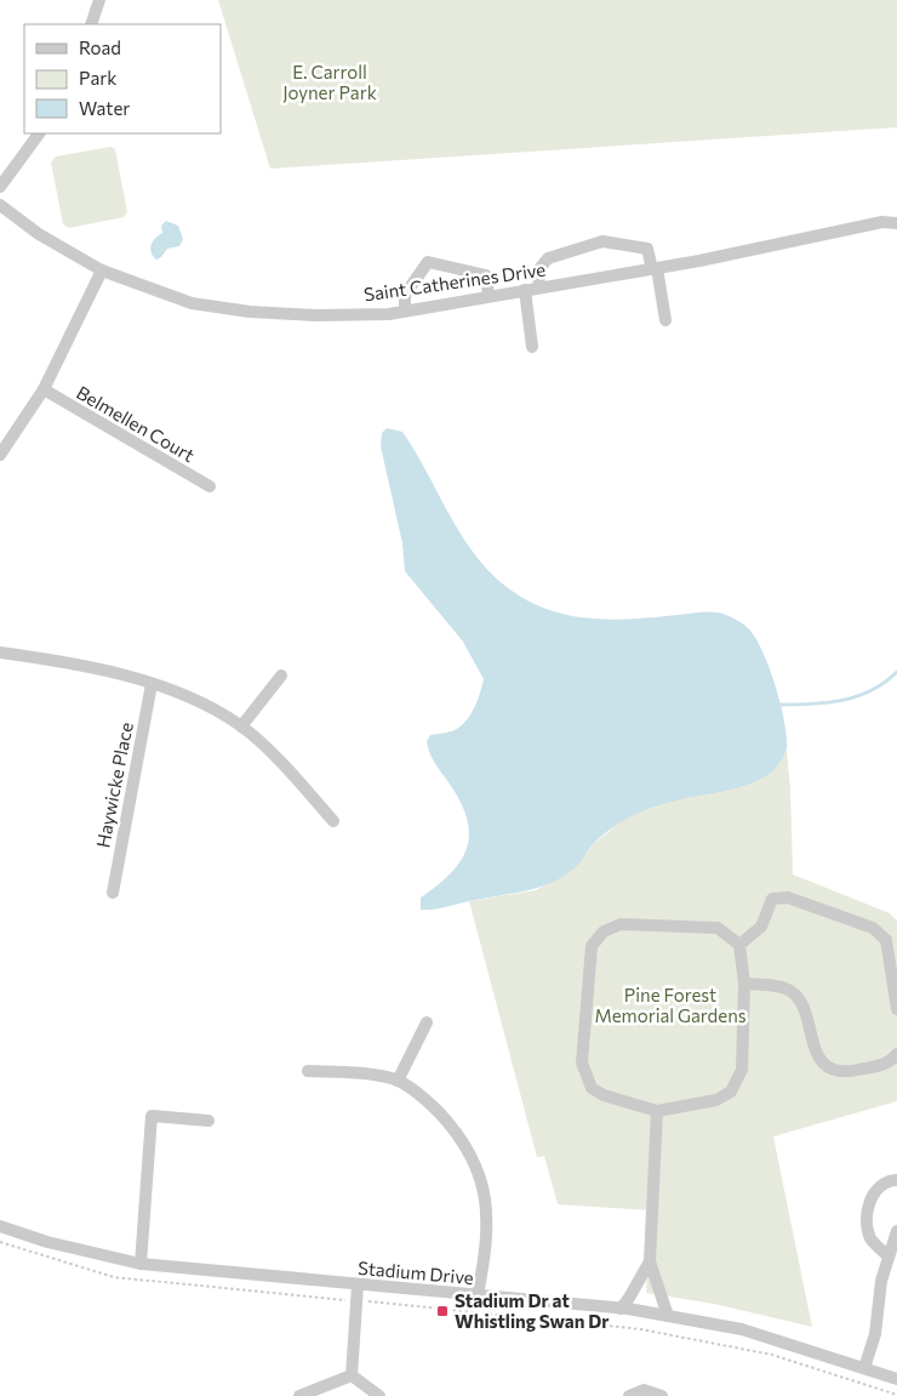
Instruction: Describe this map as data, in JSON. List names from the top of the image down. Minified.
{"streets":{"street":["Saint Catherines Drive","Belmellen Court","Haywicke Place","Stadium Drive"]},"parks":["E. Carroll Joyner Park","Pine Forest Memorial Gardens"],"places":{"transit":["Stadium Dr at Whistling Swan Dr"]},"legend":["Road","Park","Water"]}
